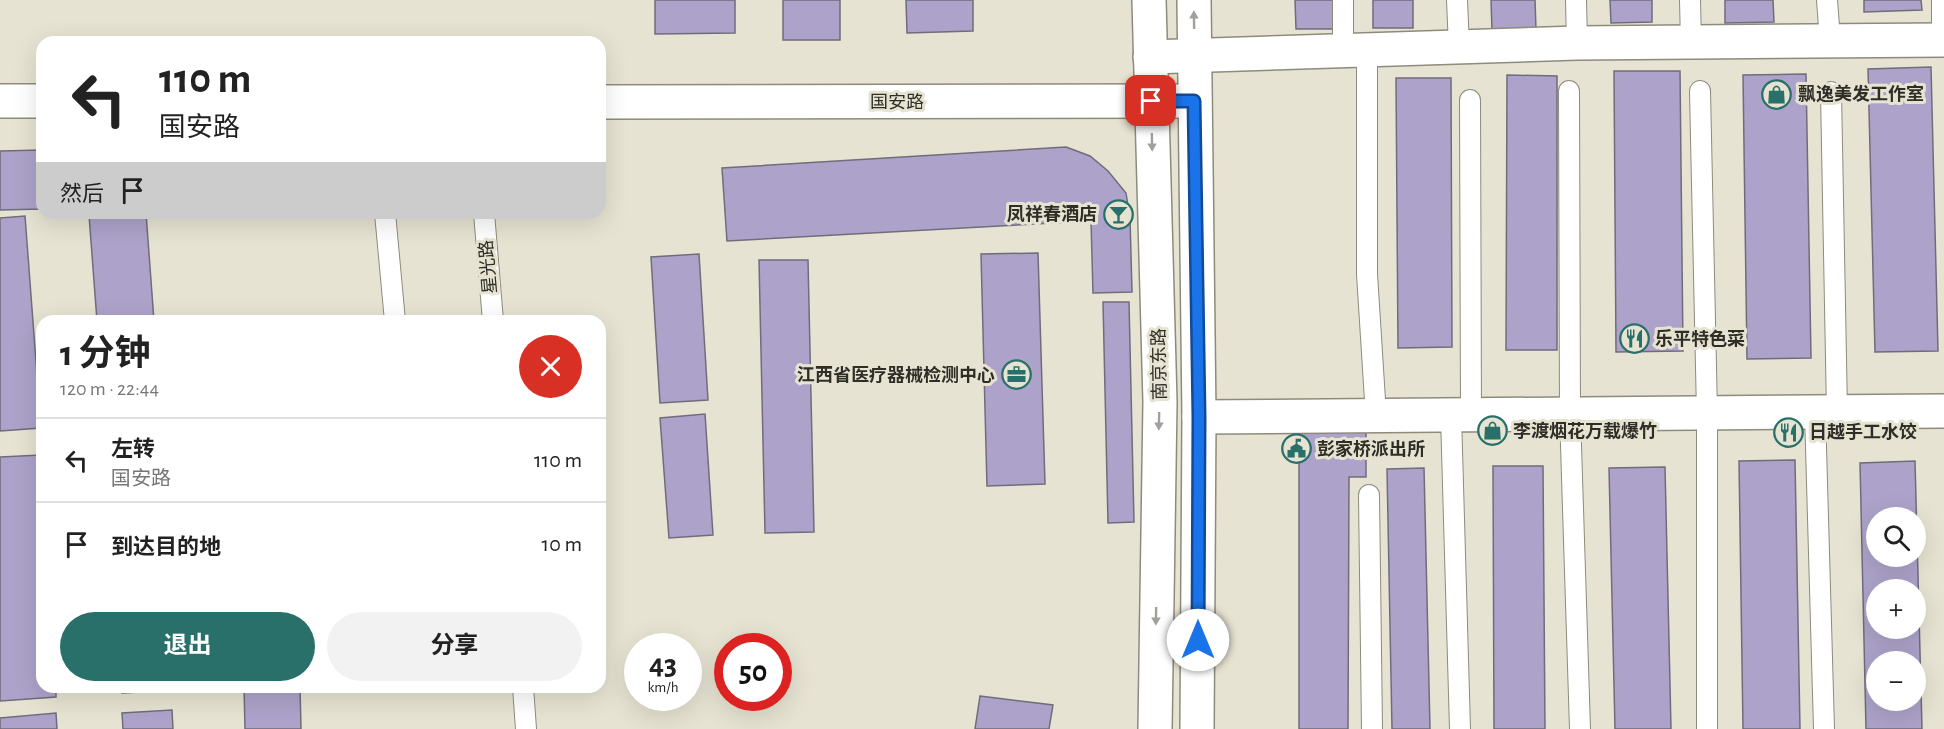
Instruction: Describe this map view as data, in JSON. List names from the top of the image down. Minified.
{"streets":{"street":["国安路","南京东路"],"lane":["星光路"]},"crossings":[["国安路","南京东路"]],"places":{"shop":["飘逸美发工作室","李渡烟花万载爆竹"],"bar":["凤祥春酒店"],"restaurant":["乐平特色菜","日越手工水饺"],"office":["江西省医疗器械检测中心"],"public building":["彭家桥派出所"]},"page":{"turn":["110 m","国安路"],"then":"然后","heading":["1 分钟","120 m · 22:44"],"list":[{"name":"左转","note":"国安路","value":"110 m"},{"name":"到达目的地","value":"10 m"}],"map_buttons":["+","−"],"buttons":["退出","分享"],"speed":"43 km/h","limit":"50"}}
